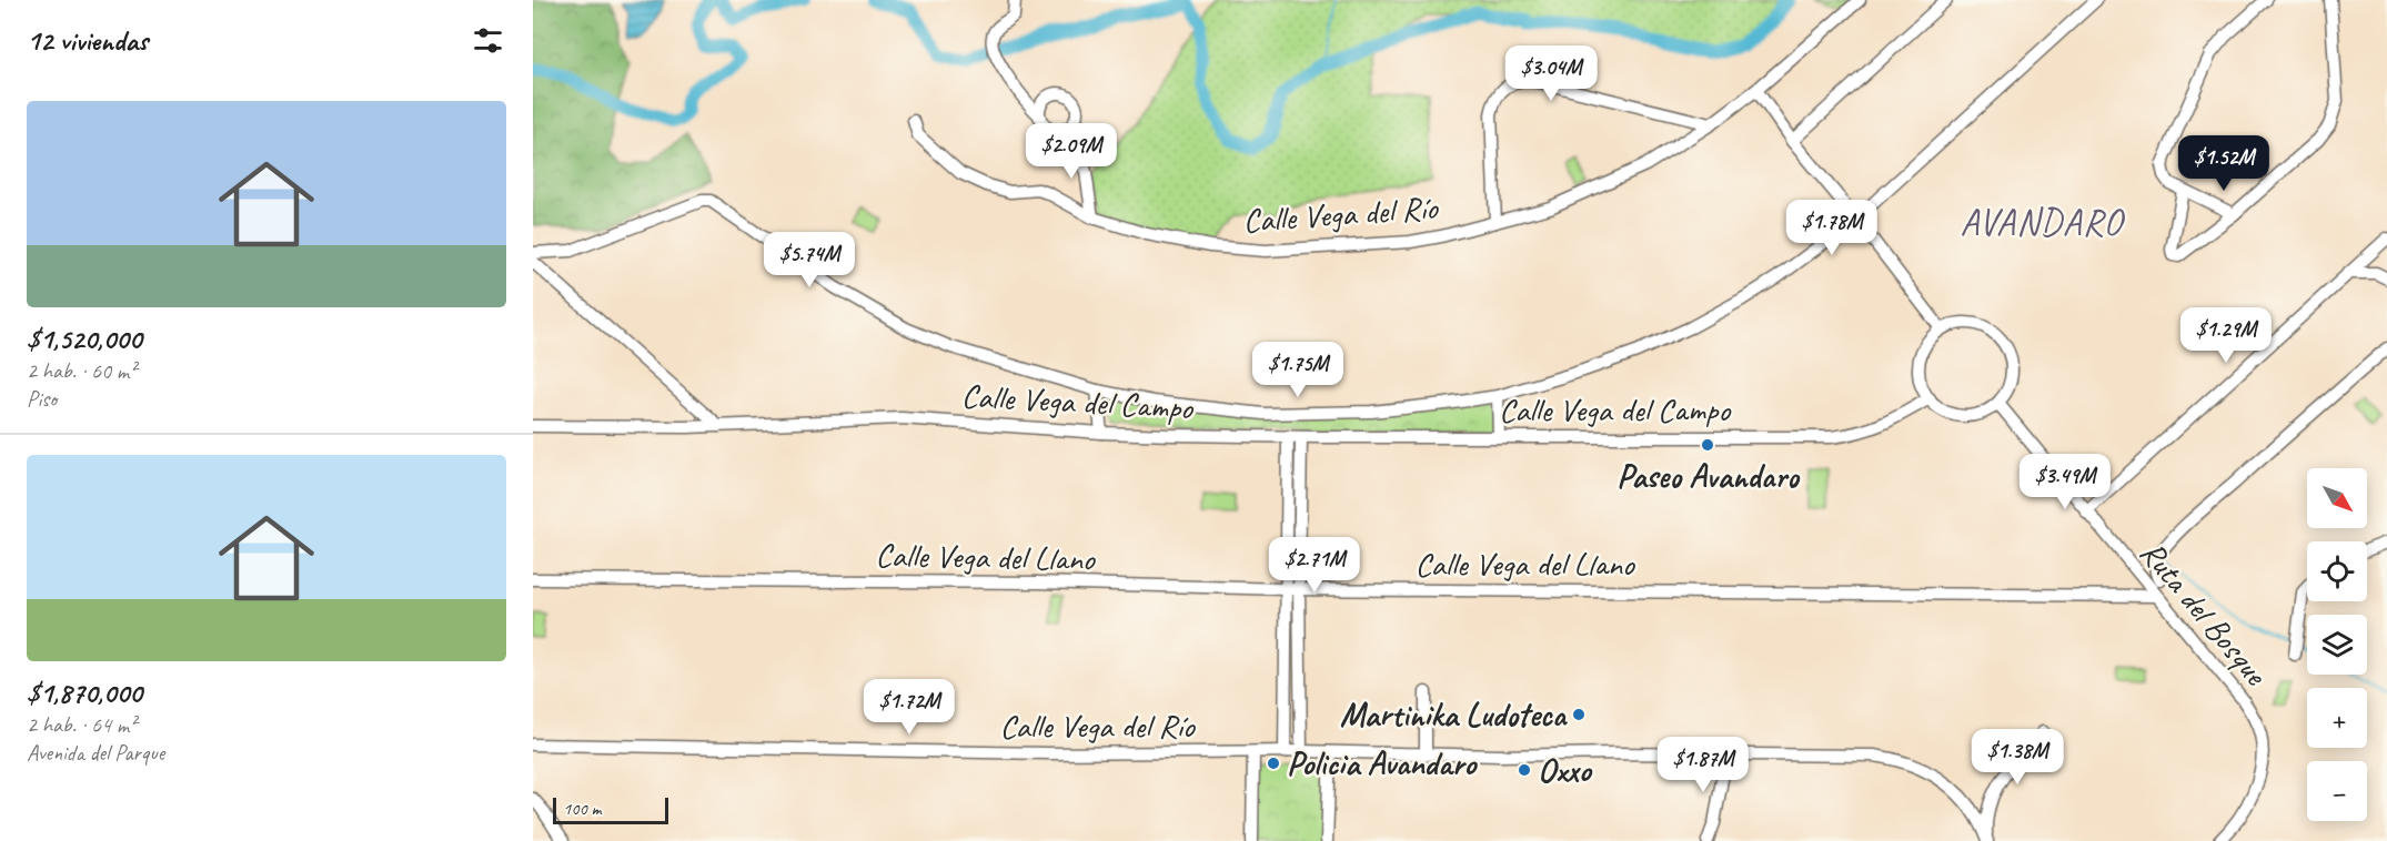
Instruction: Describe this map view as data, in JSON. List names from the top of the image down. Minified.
{"streets":{"street":["Calle Vega del Río","Calle Vega del Campo","Calle Vega del Llano","Ruta del Bosque"]},"crossings":[["Calle Vega del Campo","Ruta del Bosque"],["Calle Vega del Llano","Ruta del Bosque"]],"districts":["AVANDARO"],"places":["Paseo Avandaro","Martinika Ludoteca","Policia Avandaro","Oxxo"],"scale_bar":"100 m","north":"bottom right","page":{"heading":"12 viviendas","price":["$3.04M","$2.09M","$1.52M","$1.78M","$5.74M","$1.29M","$1.75M","$3.49M","$2.71M","$1.72M","$1.38M","$1.87M"],"list":[{"name":"$1,520,000","note":"2 hab. · 60 m² · Piso"},{"name":"$1,870,000","note":"2 hab. · 64 m² · Avenida del Parque"}],"map_buttons":["+","−"],"scale":"100 m"}}
